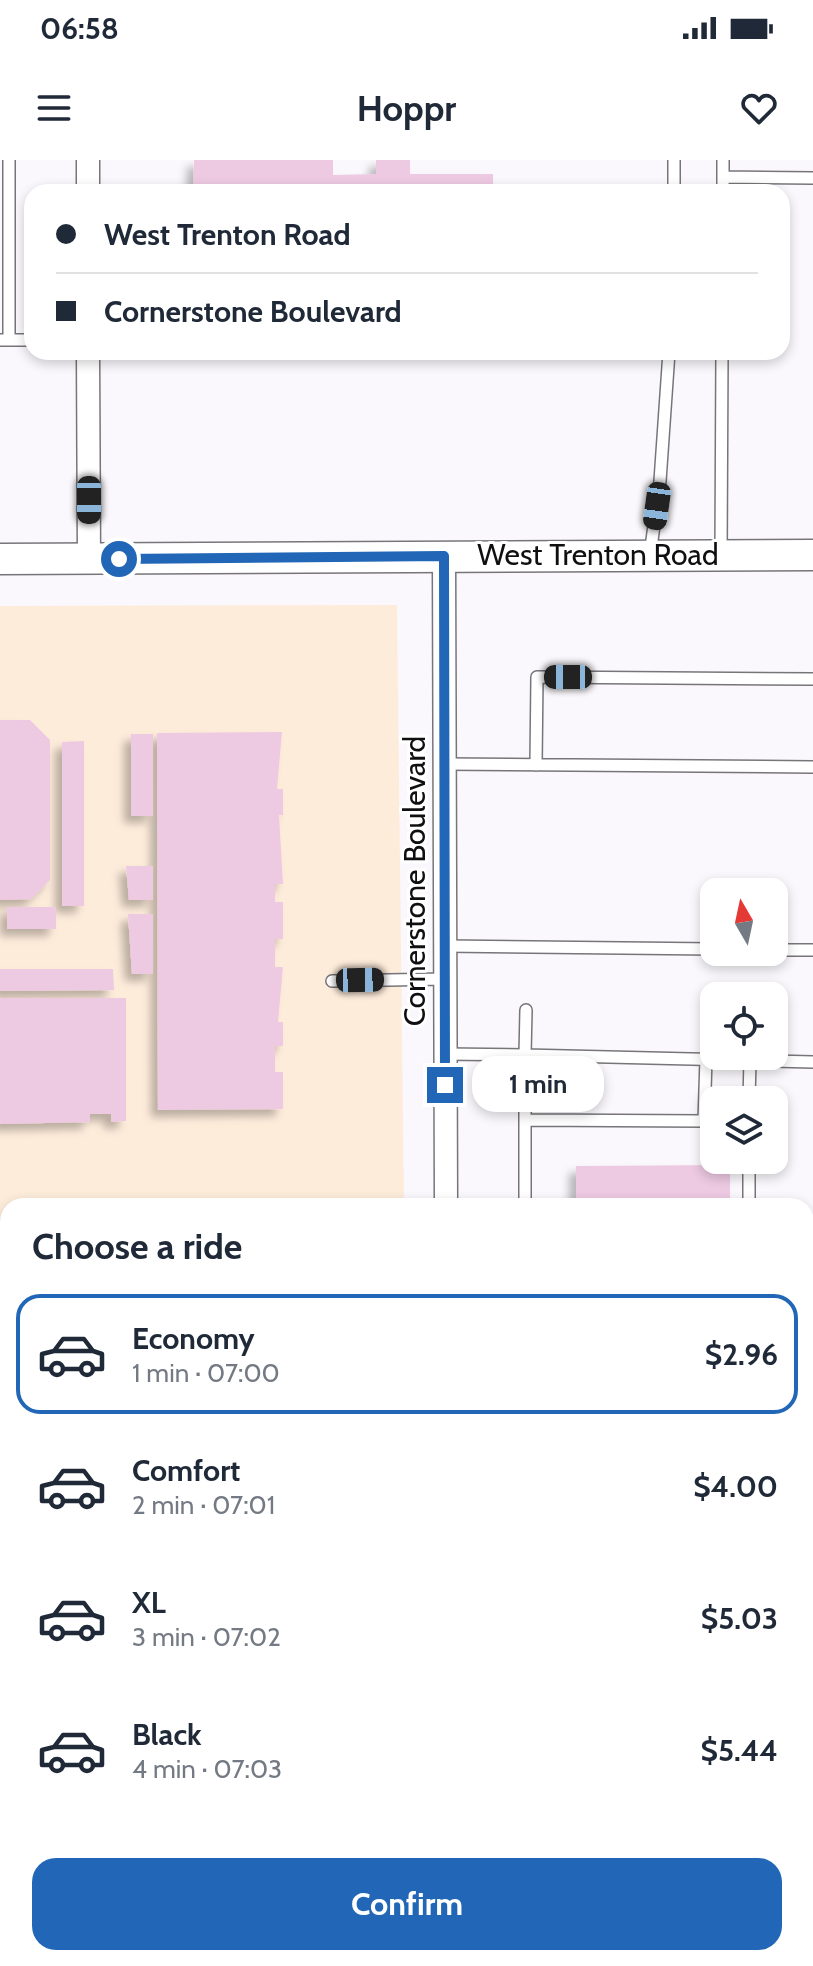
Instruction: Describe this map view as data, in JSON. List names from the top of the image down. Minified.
{"streets":{"main road":["West Trenton Road"],"street":["Cornerstone Boulevard"]},"crossings":[["West Trenton Road","Cornerstone Boulevard"]],"north":"top","page":{"status":"06:58","header":"Hoppr","banner":["West Trenton Road","Cornerstone Boulevard"],"bubble":"1 min","heading":"Choose a ride","list":[{"name":"Economy","note":"1 min · 07:00","value":"$2.96"},{"name":"Comfort","note":"2 min · 07:01","value":"$4.00"},{"name":"XL","note":"3 min · 07:02","value":"$5.03"},{"name":"Black","note":"4 min · 07:03","value":"$5.44"}],"buttons":"Confirm"}}
